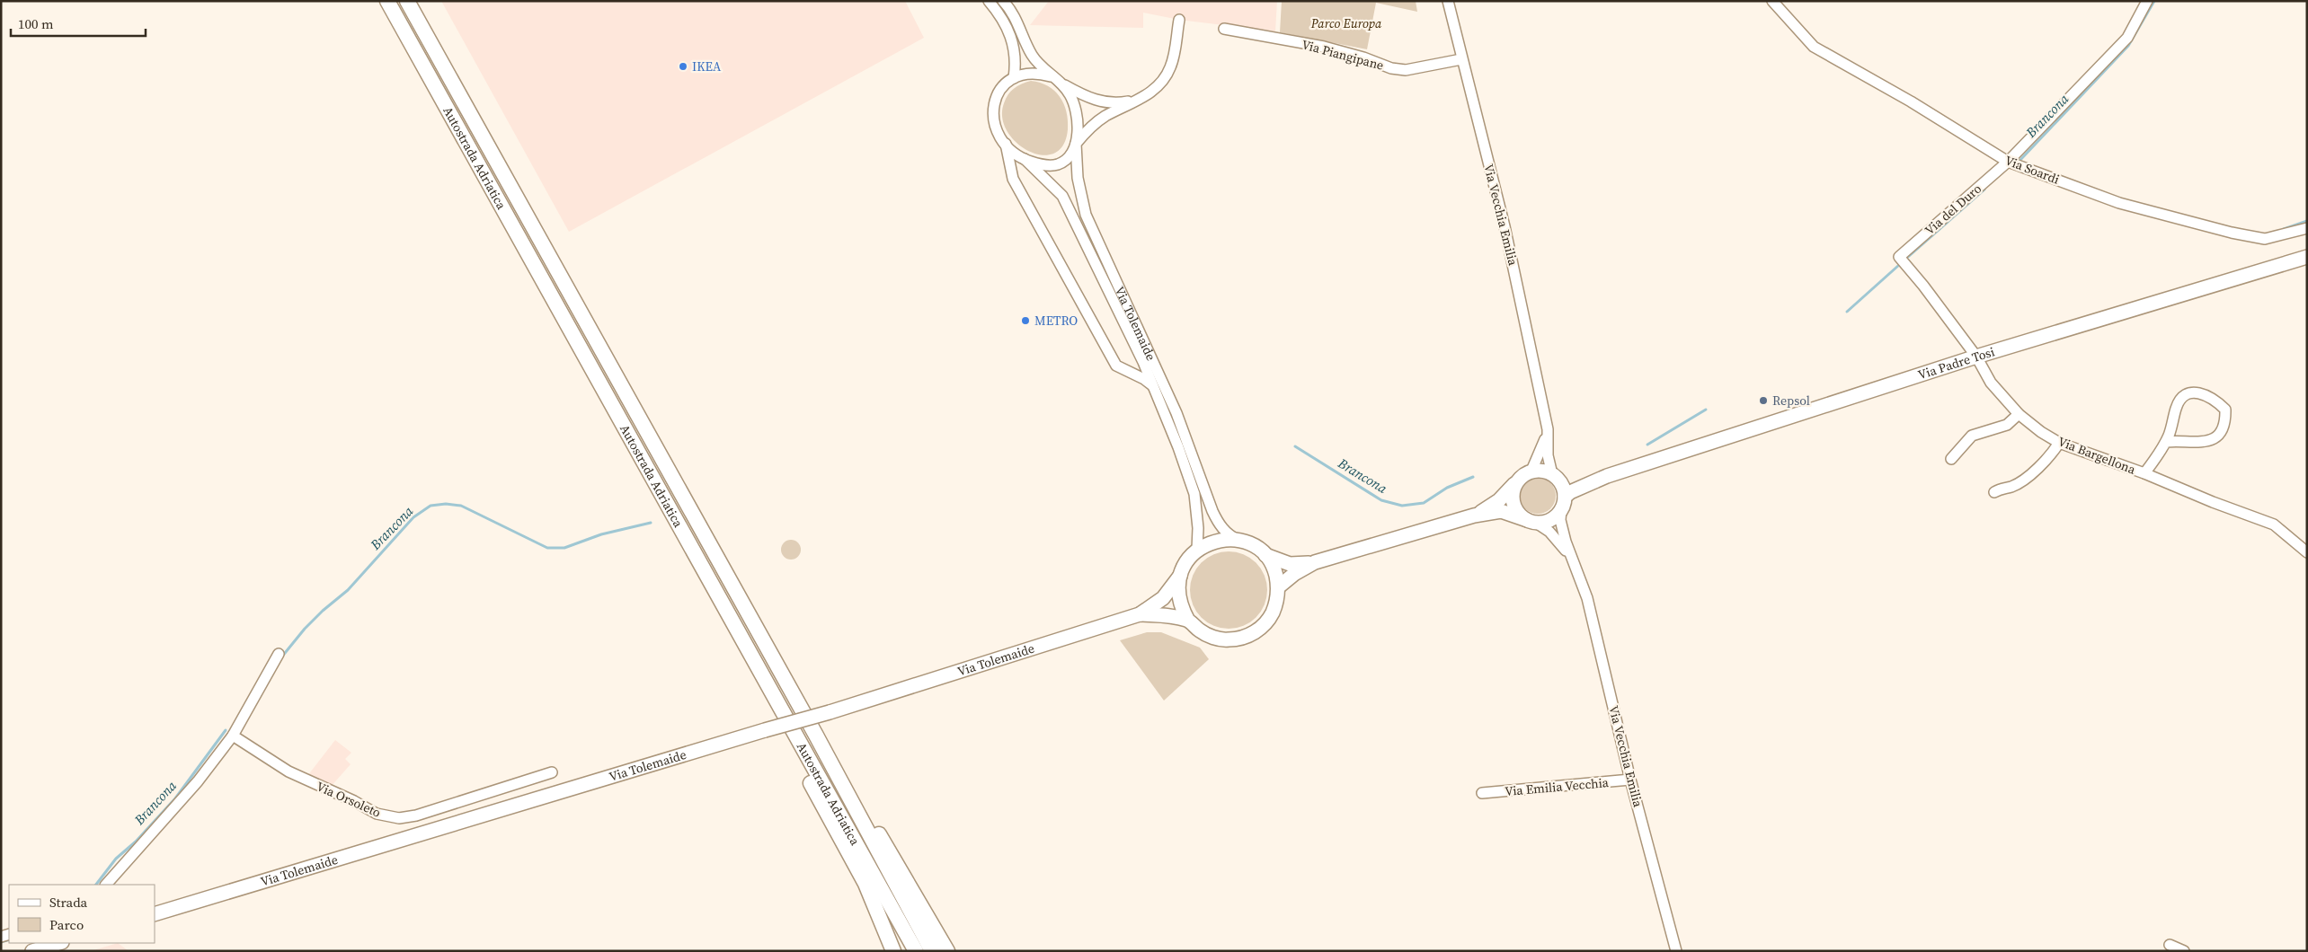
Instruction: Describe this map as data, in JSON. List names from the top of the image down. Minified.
{"streets":{"highway":["Autostrada Adriatica"],"main road":["Via Tolemaide","Via Padre Tosi"],"street":["Via Piangipane","Via Soardi","Via del Duro","Via Vecchia Emilia","Via Bargellona","Via Emilia Vecchia","Via Orsoleto"]},"crossings":[["Via Piangipane","Via Vecchia Emilia"],["Via Soardi","Via del Duro"],["Via del Duro","Via Bargellona"],["Via Vecchia Emilia","Via Tolemaide"],["Via Vecchia Emilia","Via Emilia Vecchia"],["Via Padre Tosi","Via Bargellona"]],"water":["Brancona"],"parks":["Parco Europa"],"places":["IKEA","METRO","Repsol"],"legend":["Strada","Parco"],"scale_bar":"100 m"}
